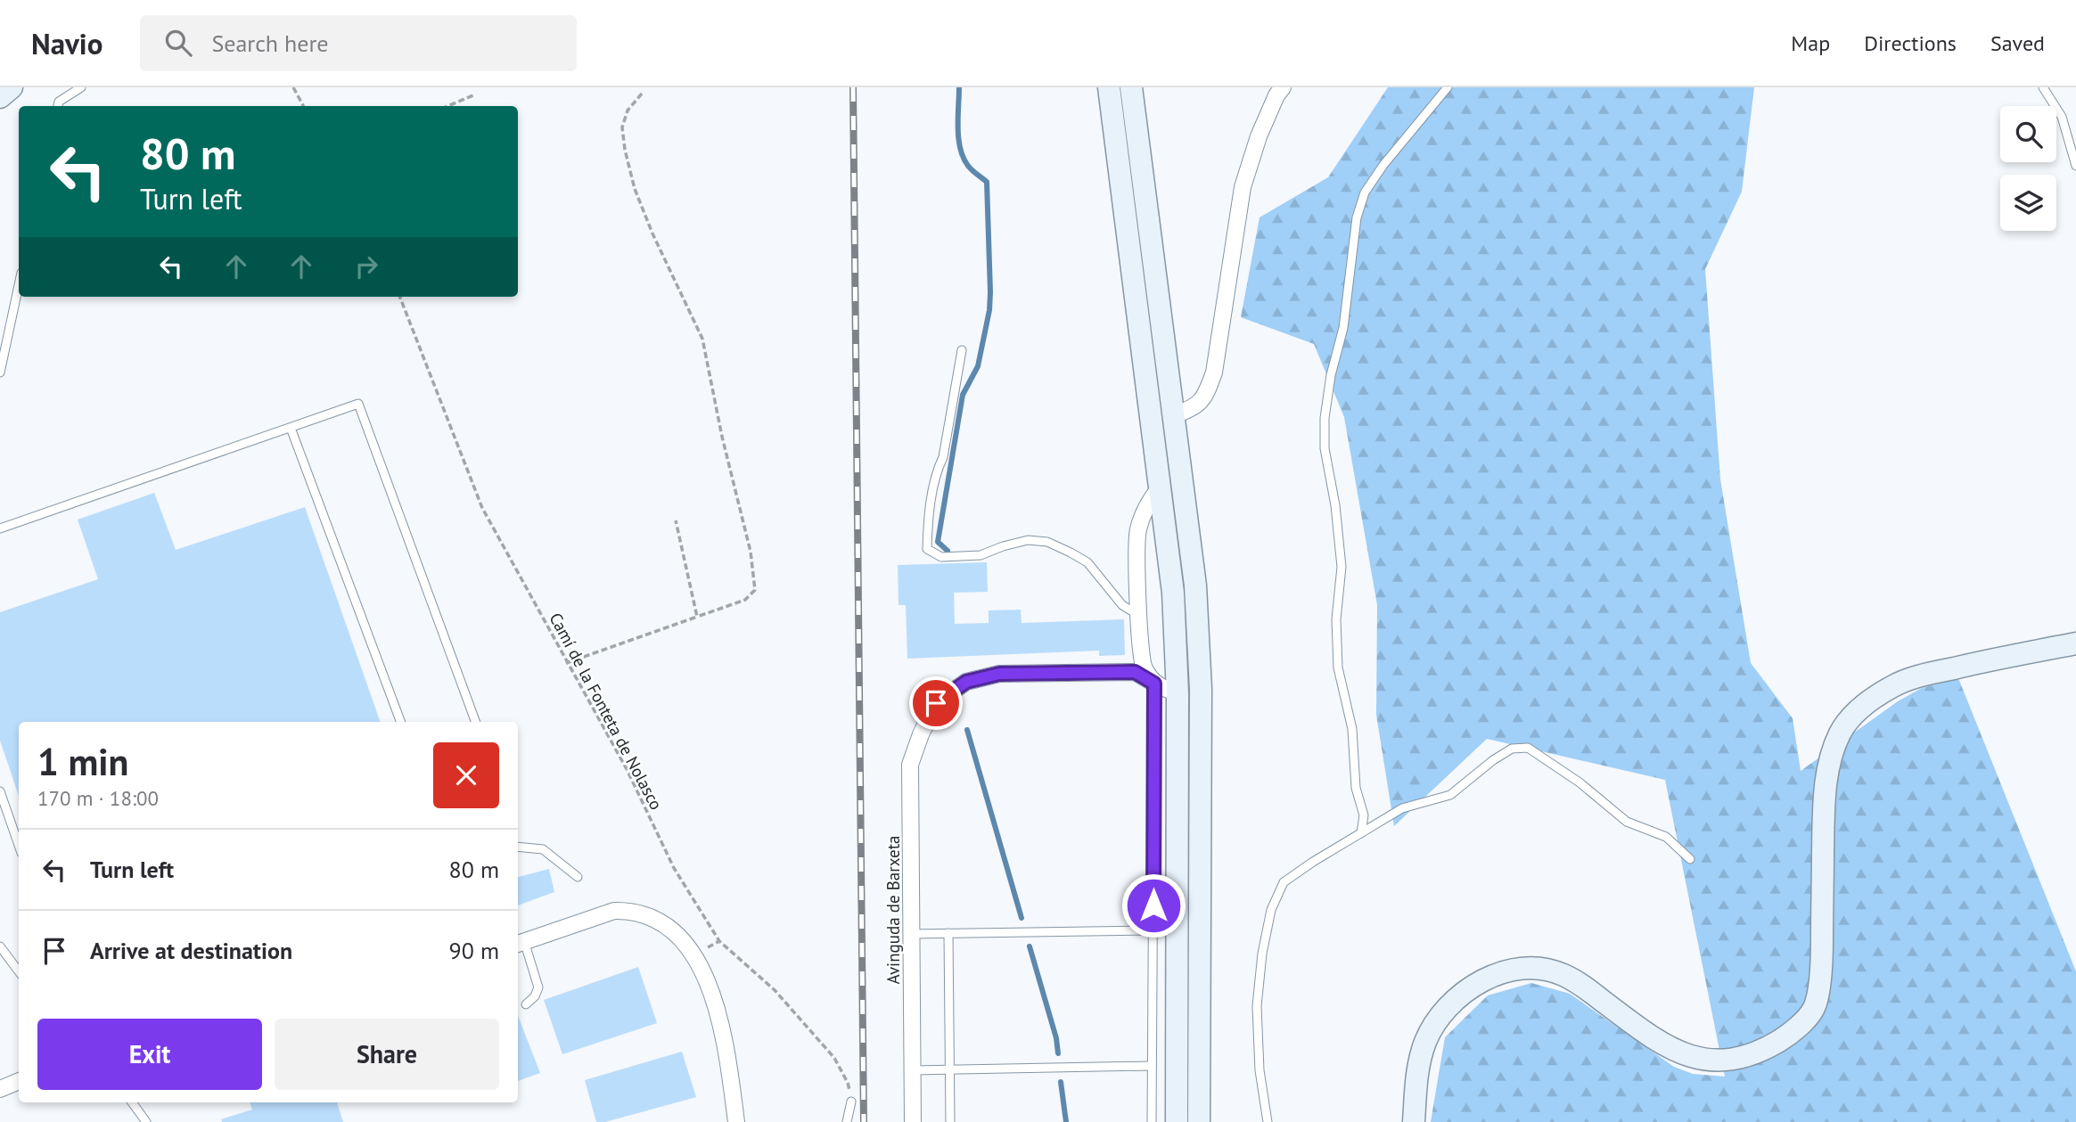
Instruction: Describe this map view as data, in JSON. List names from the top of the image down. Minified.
{"streets":{"street":["Avinguda de Barxeta"],"path":["Camí de la Fonteta de Nolasco"]},"page":{"header":"Navio","search":"Search here","nav":["Map","Directions","Saved"],"turn":["80 m","Turn left"],"heading":["1 min","170 m · 18:00"],"list":[{"name":"Turn left","value":"80 m"},{"name":"Arrive at destination","value":"90 m"}],"buttons":["Exit","Share"]}}
